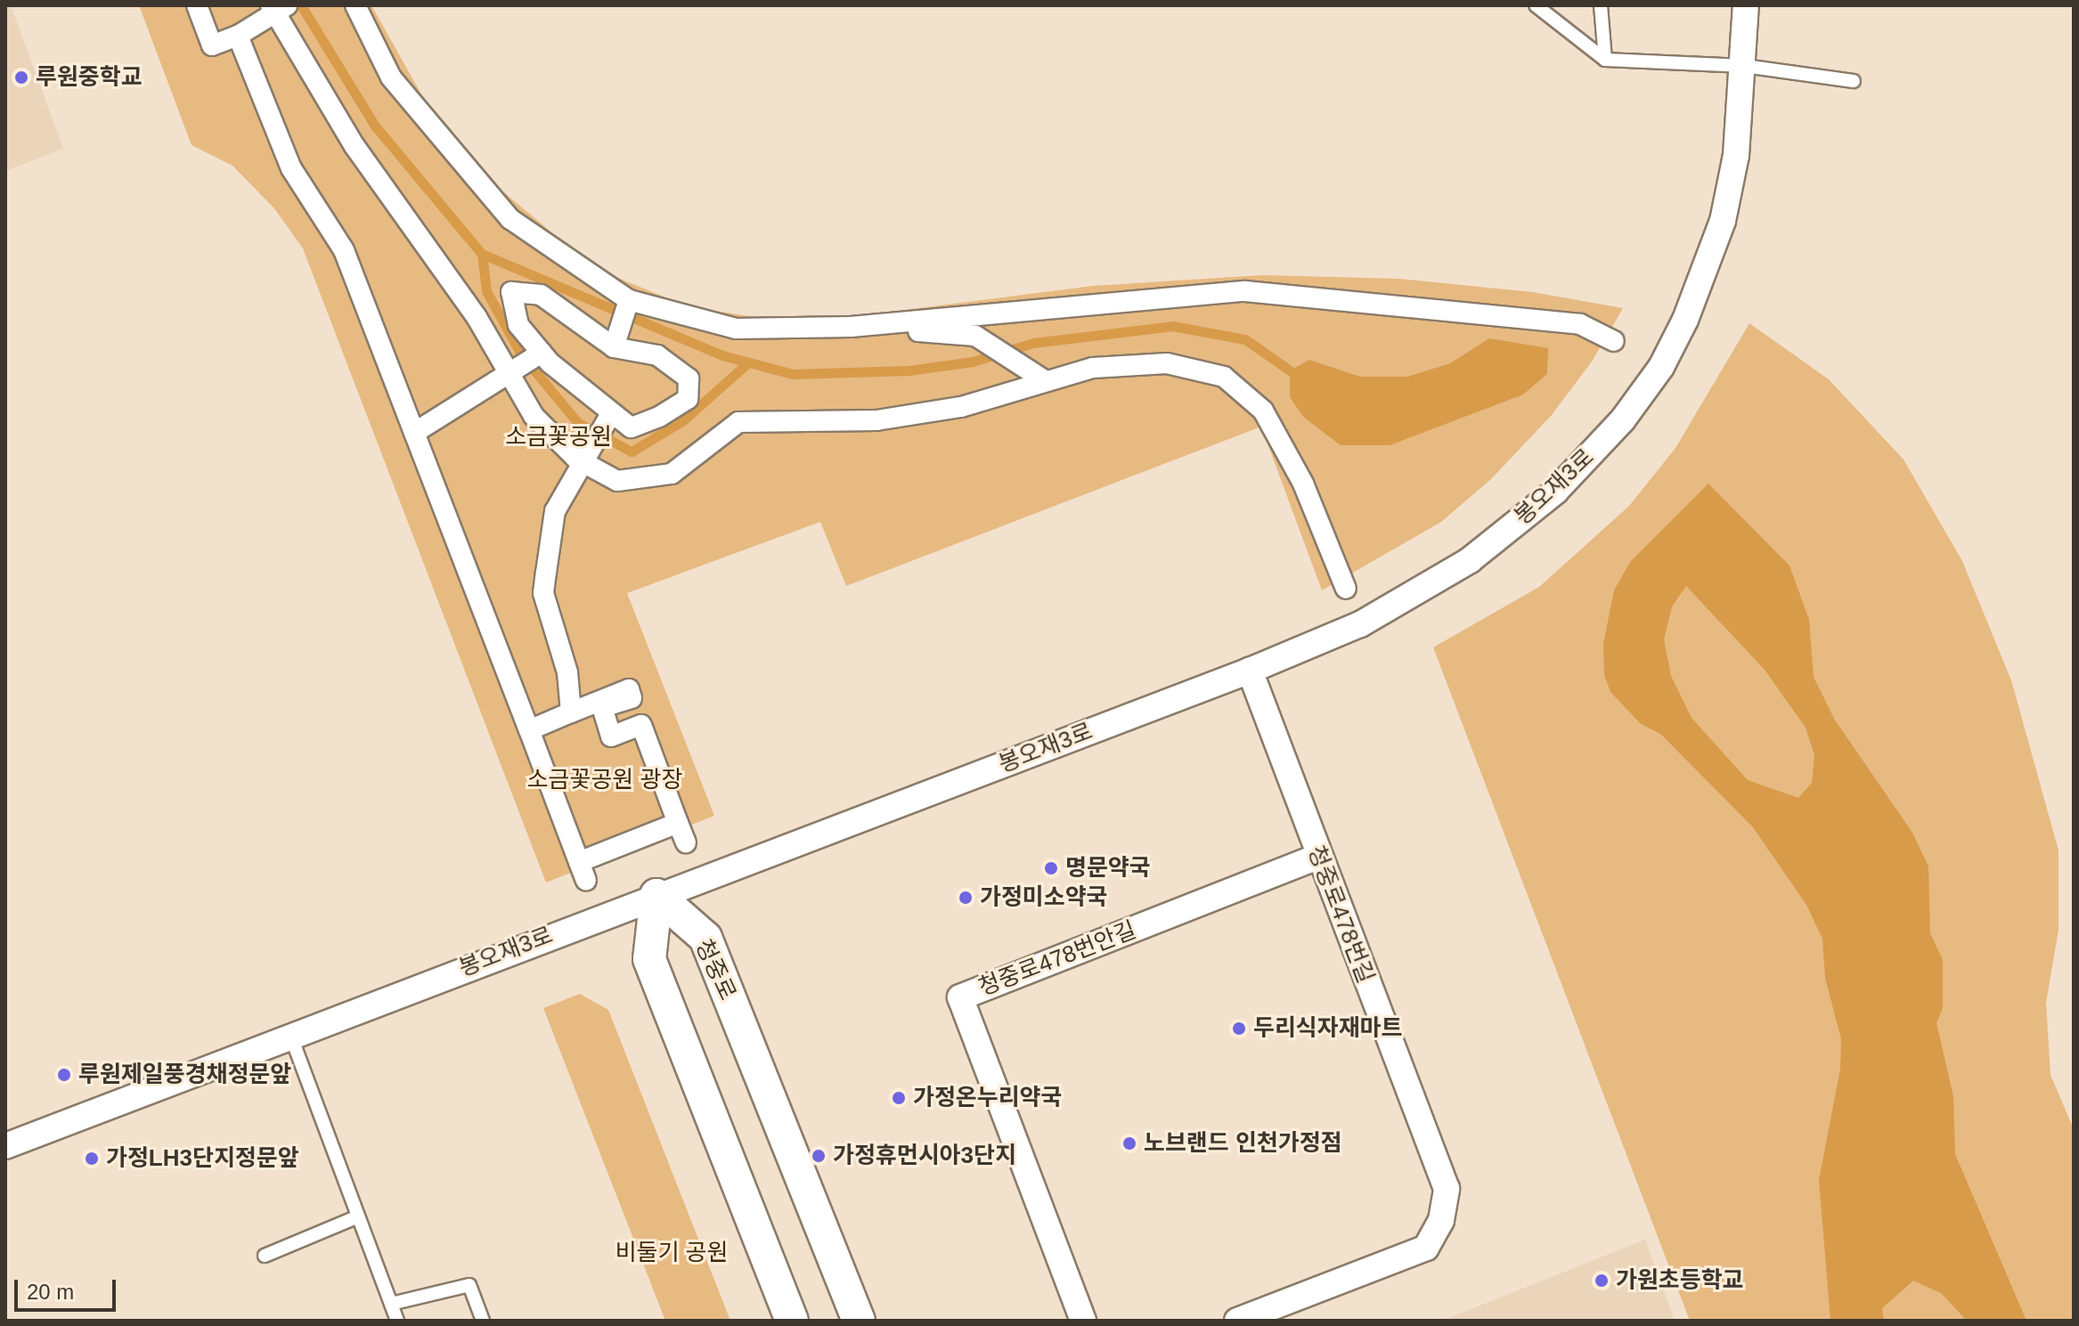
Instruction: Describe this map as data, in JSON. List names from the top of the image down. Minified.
{"streets":{"street":["봉오재3로","청중로478번길","청중로478번안길","청중로"]},"crossings":[["봉오재3로","청중로478번길"],["봉오재3로","청중로"],["청중로478번길","청중로478번안길"]],"parks":["소금꽃공원","소금꽃공원 광장","비둘기 공원"],"places":["루원중학교","명문약국","가정미소약국","두리식자재마트","루원제일풍경채정문앞","가정온누리약국","노브랜드 인천가정점","가정휴먼시아3단지","가정LH3단지정문앞","가원초등학교"],"scale_bar":"20 m"}
